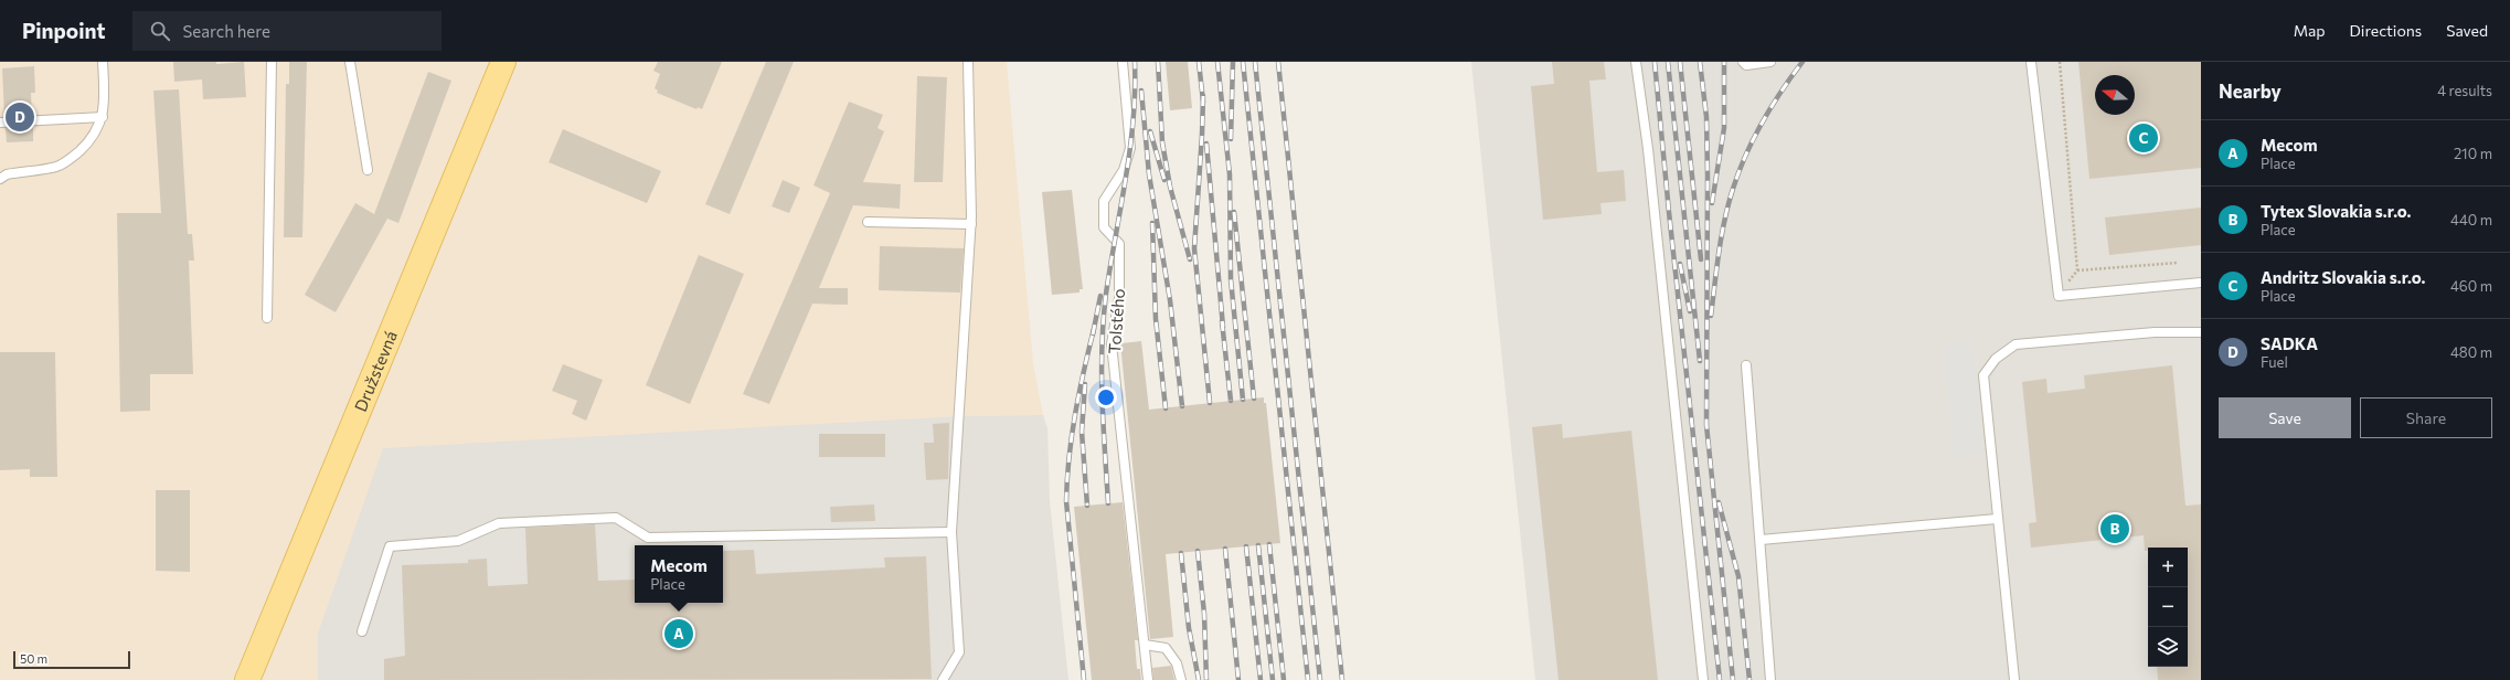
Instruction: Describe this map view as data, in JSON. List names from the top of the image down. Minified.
{"streets":{"main road":["Družstevná"],"lane":["Tolstého"]},"scale_bar":"50 m","north":"left","page":{"header":"Pinpoint","search":"Search here","nav":["Map","Directions","Saved"],"heading":["Nearby","4 results"],"pins":["D","C","B","A"],"list":[{"mark":"A","name":"Mecom","note":"Place","value":"210 m"},{"mark":"B","name":"Tytex Slovakia s.r.o.","note":"Place","value":"440 m"},{"mark":"C","name":"Andritz Slovakia s.r.o.","note":"Place","value":"460 m"},{"mark":"D","name":"SADKA","note":"Fuel","value":"480 m"}],"buttons":["Save","Share"],"popup":["Mecom","Place"],"map_buttons":["+","−"],"scale":"50 m"}}
